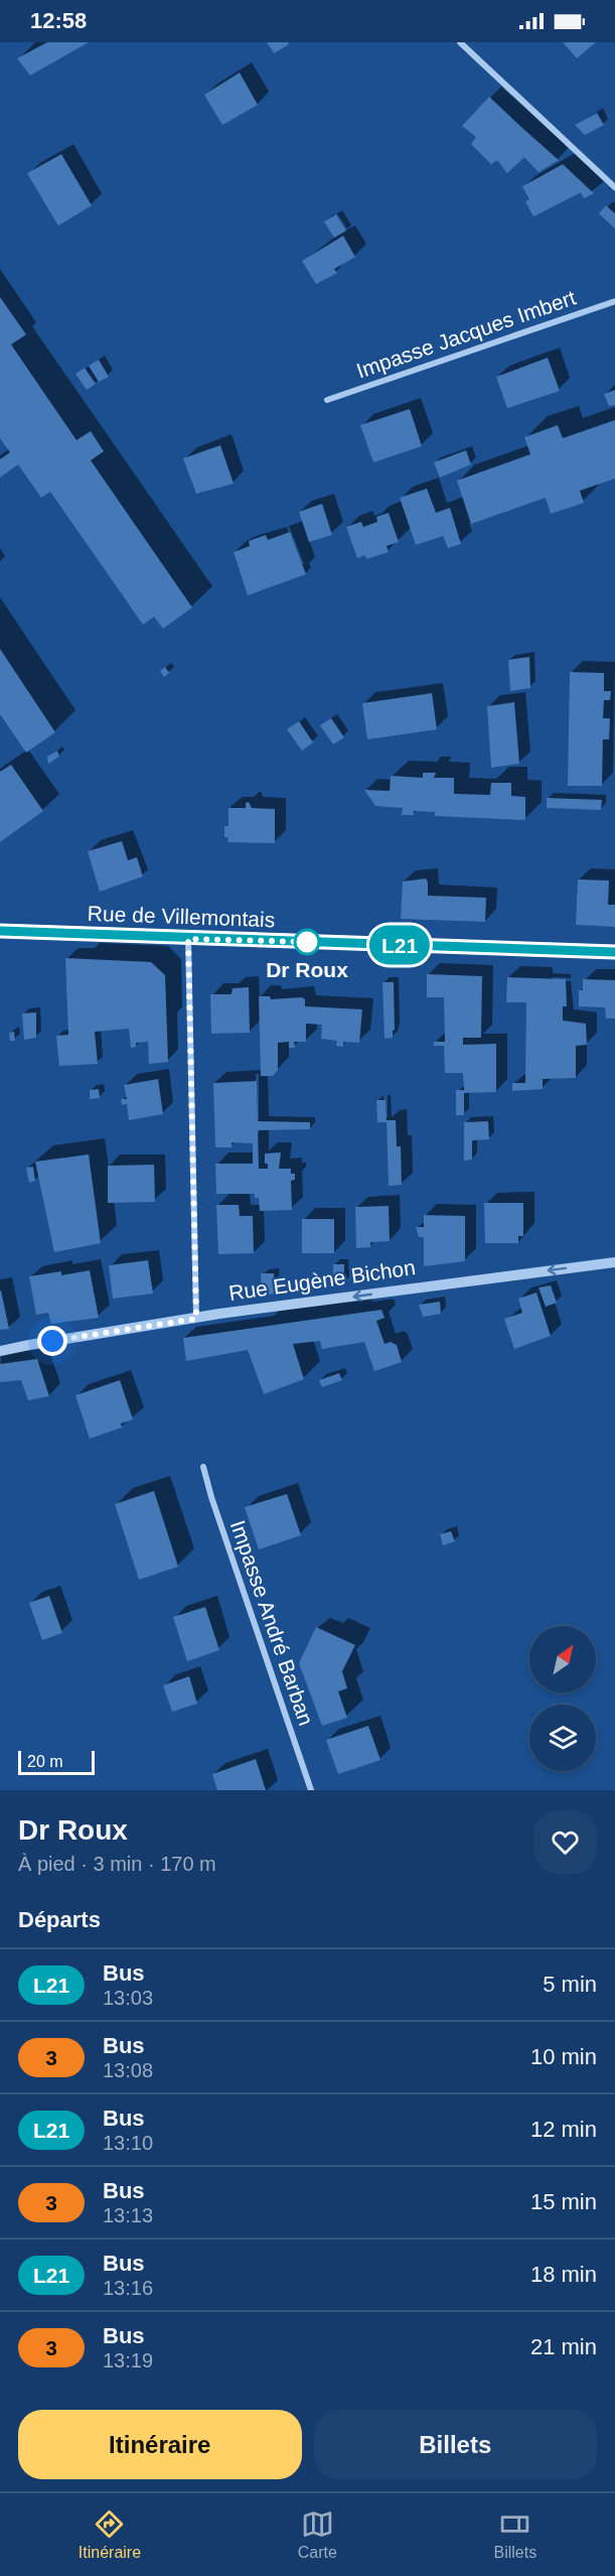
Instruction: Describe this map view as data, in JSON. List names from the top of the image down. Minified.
{"streets":{"main road":["Rue de Villemontais"],"street":["Impasse Jacques Imbert","Rue Eugène Bichon","Impasse André Barban"]},"one_way":["Rue Eugène Bichon"],"places":["Dr Roux"],"lines":["bus line L21"],"scale_bar":"20 m","north":"top right","page":{"status":"12:58","on_map":"L21","scale":"20 m","heading":[["Dr Roux","À pied · 3 min · 170 m"],"Départs"],"list":[{"mark":"L21","name":"Bus","note":"13:03","value":"5 min"},{"mark":"3","name":"Bus","note":"13:08","value":"10 min"},{"mark":"L21","name":"Bus","note":"13:10","value":"12 min"},{"mark":"3","name":"Bus","note":"13:13","value":"15 min"},{"mark":"L21","name":"Bus","note":"13:16","value":"18 min"},{"mark":"3","name":"Bus","note":"13:19","value":"21 min"}],"buttons":["Itinéraire","Billets"],"tabs":["Itinéraire","Carte","Billets"]}}
